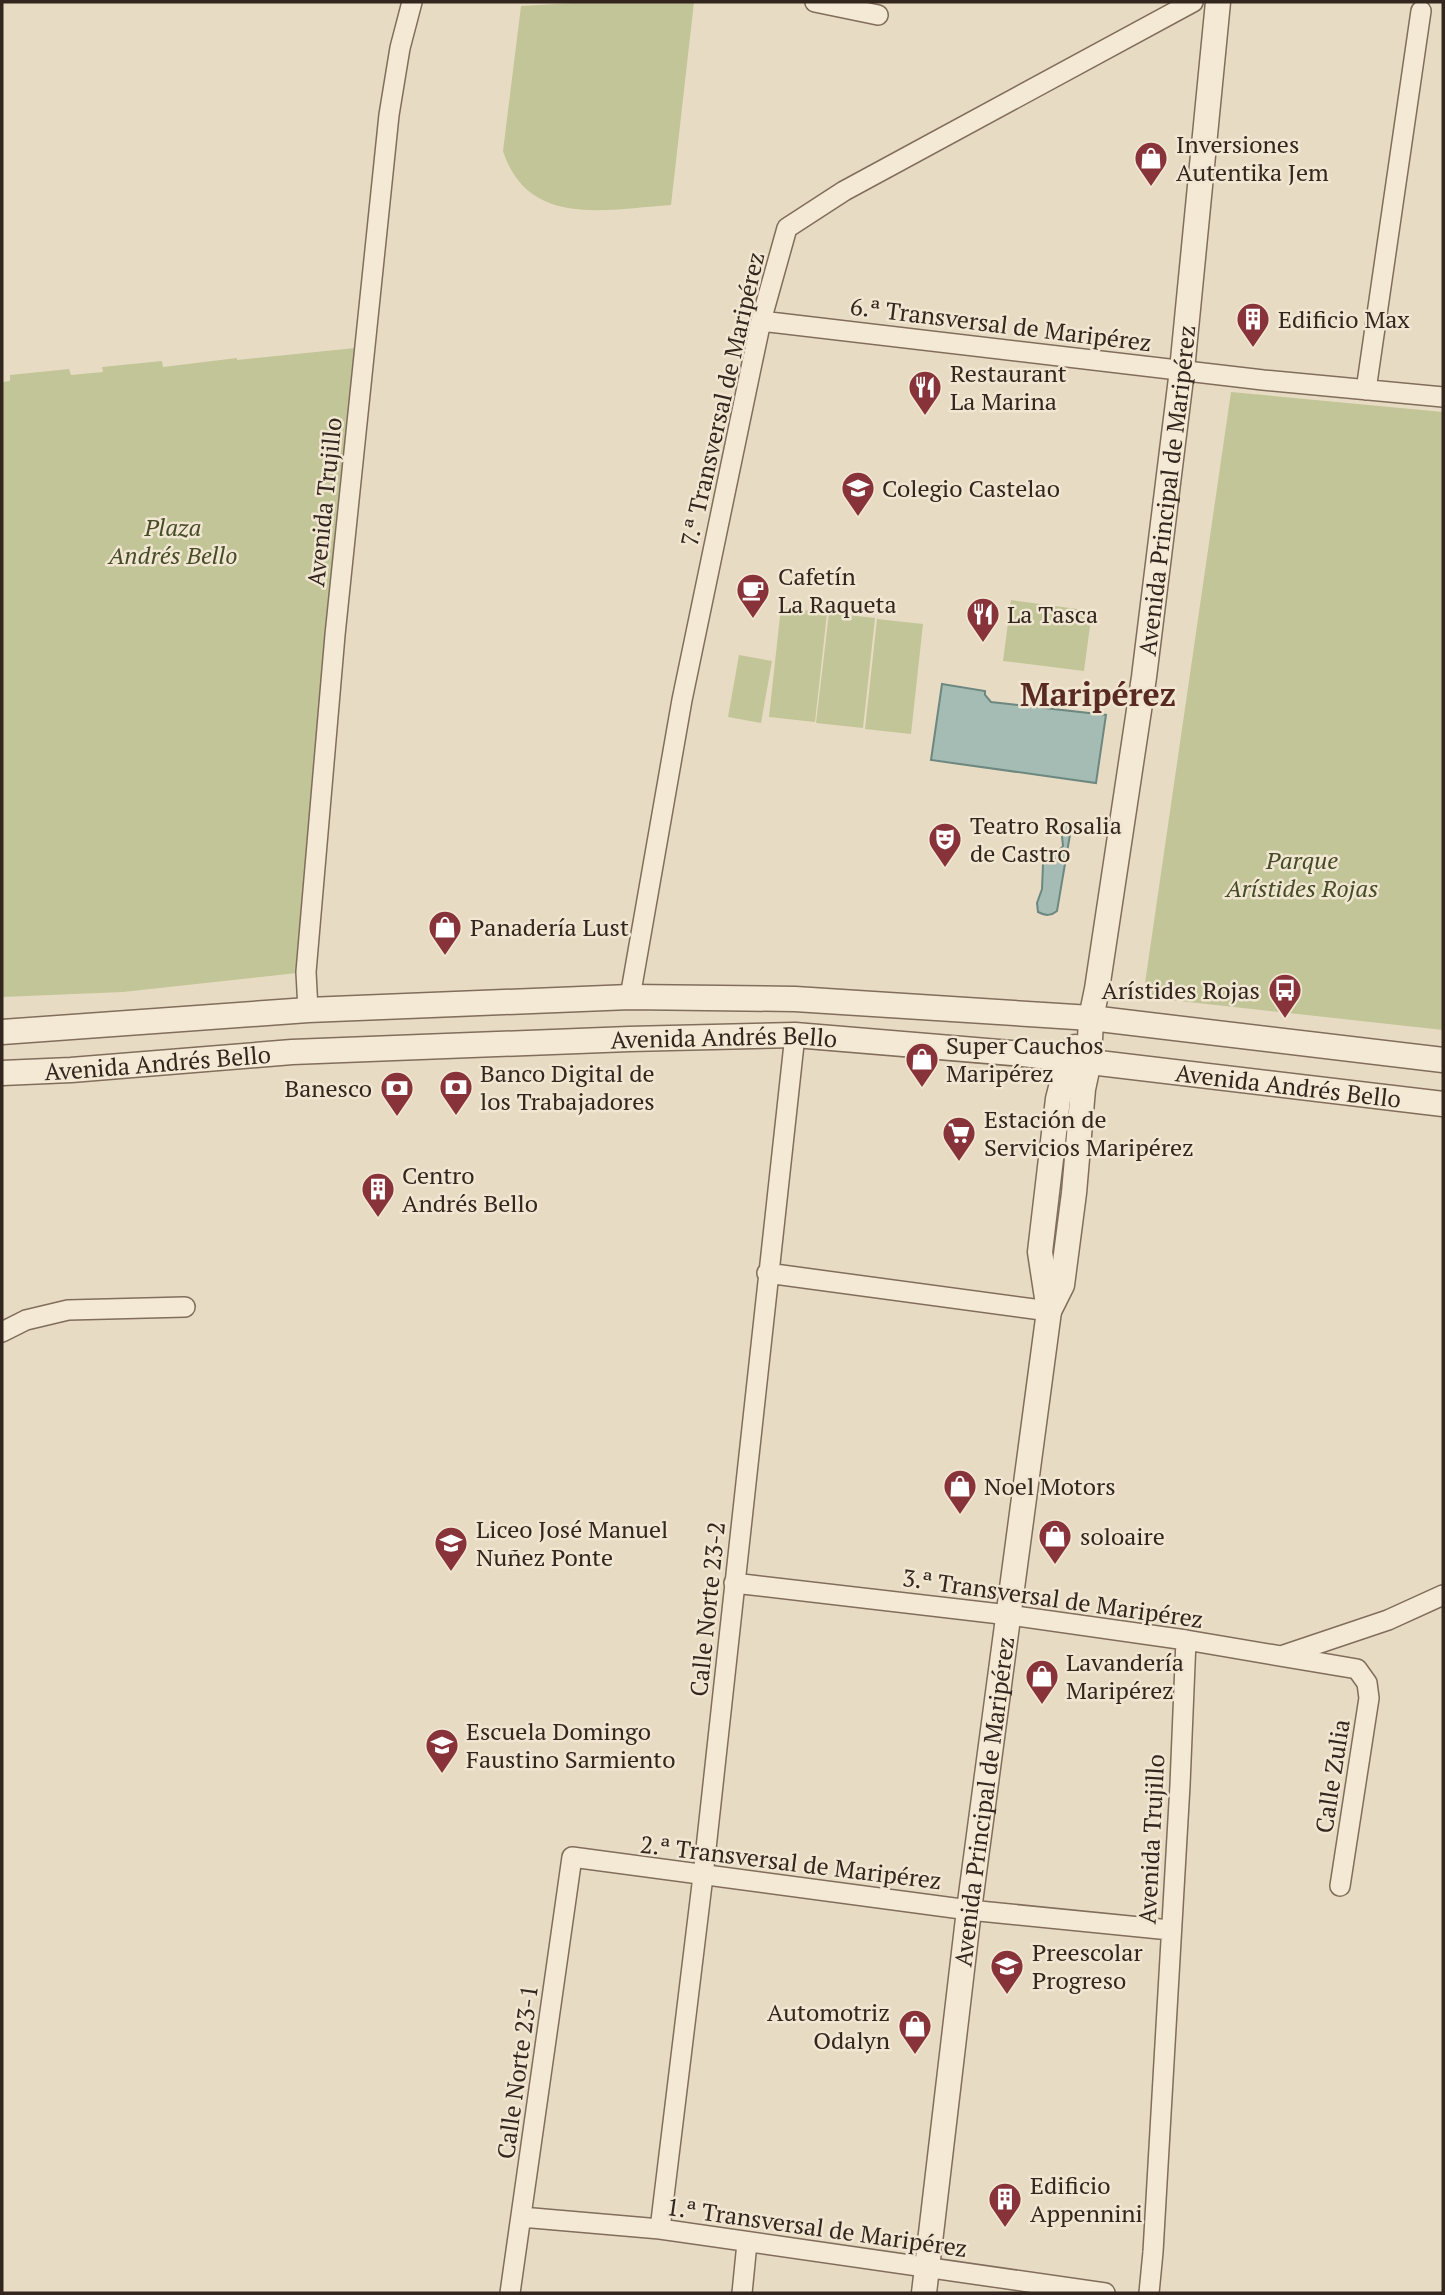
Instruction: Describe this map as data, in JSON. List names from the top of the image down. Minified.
{"streets":{"street":["6.ª Transversal de Maripérez","7.ª Transversal de Maripérez","Avenida Principal de Maripérez","Avenida Trujillo","Avenida Andrés Bello","3.ª Transversal de Maripérez","Calle Norte 23-2","Calle Zulia","2.ª Transversal de Maripérez","Calle Norte 23-1","1.ª Transversal de Maripérez"]},"crossings":[["6.ª Transversal de Maripérez","7.ª Transversal de Maripérez"],["6.ª Transversal de Maripérez","Avenida Principal de Maripérez"],["7.ª Transversal de Maripérez","Avenida Andrés Bello"],["Avenida Principal de Maripérez","Avenida Andrés Bello"],["Avenida Principal de Maripérez","3.ª Transversal de Maripérez"],["Avenida Principal de Maripérez","2.ª Transversal de Maripérez"],["Avenida Principal de Maripérez","1.ª Transversal de Maripérez"],["Avenida Trujillo","Avenida Andrés Bello"],["Avenida Trujillo","3.ª Transversal de Maripérez"],["Avenida Trujillo","2.ª Transversal de Maripérez"],["Avenida Andrés Bello","Calle Norte 23-2"],["3.ª Transversal de Maripérez","Calle Norte 23-2"],["3.ª Transversal de Maripérez","Calle Zulia"],["Calle Norte 23-2","2.ª Transversal de Maripérez"],["Calle Norte 23-2","1.ª Transversal de Maripérez"],["2.ª Transversal de Maripérez","Calle Norte 23-1"],["Calle Norte 23-1","1.ª Transversal de Maripérez"]],"districts":["Maripérez"],"parks":["Plaza Andrés Bello","Parque Arístides Rojas"],"places":{"shop":["Inversiones Autentika Jem","Panadería Lust","Super Cauchos Maripérez","Noel Motors","soloaire","Lavandería Maripérez","Automotriz Odalyn"],"building":["Edificio Max","Centro Andrés Bello","Edificio Appennini"],"restaurant":["Restaurant La Marina","La Tasca"],"school or university":["Colegio Castelao","Liceo José Manuel Nuñez Ponte","Escuela Domingo Faustino Sarmiento","Preescolar Progreso"],"cafe":["Cafetín La Raqueta"],"theatre":["Teatro Rosalia de Castro"],"bus stop":["Arístides Rojas"],"bank":["Banco Digital de los Trabajadores","Banesco"],"supermarket":["Estación de Servicios Maripérez"]}}
